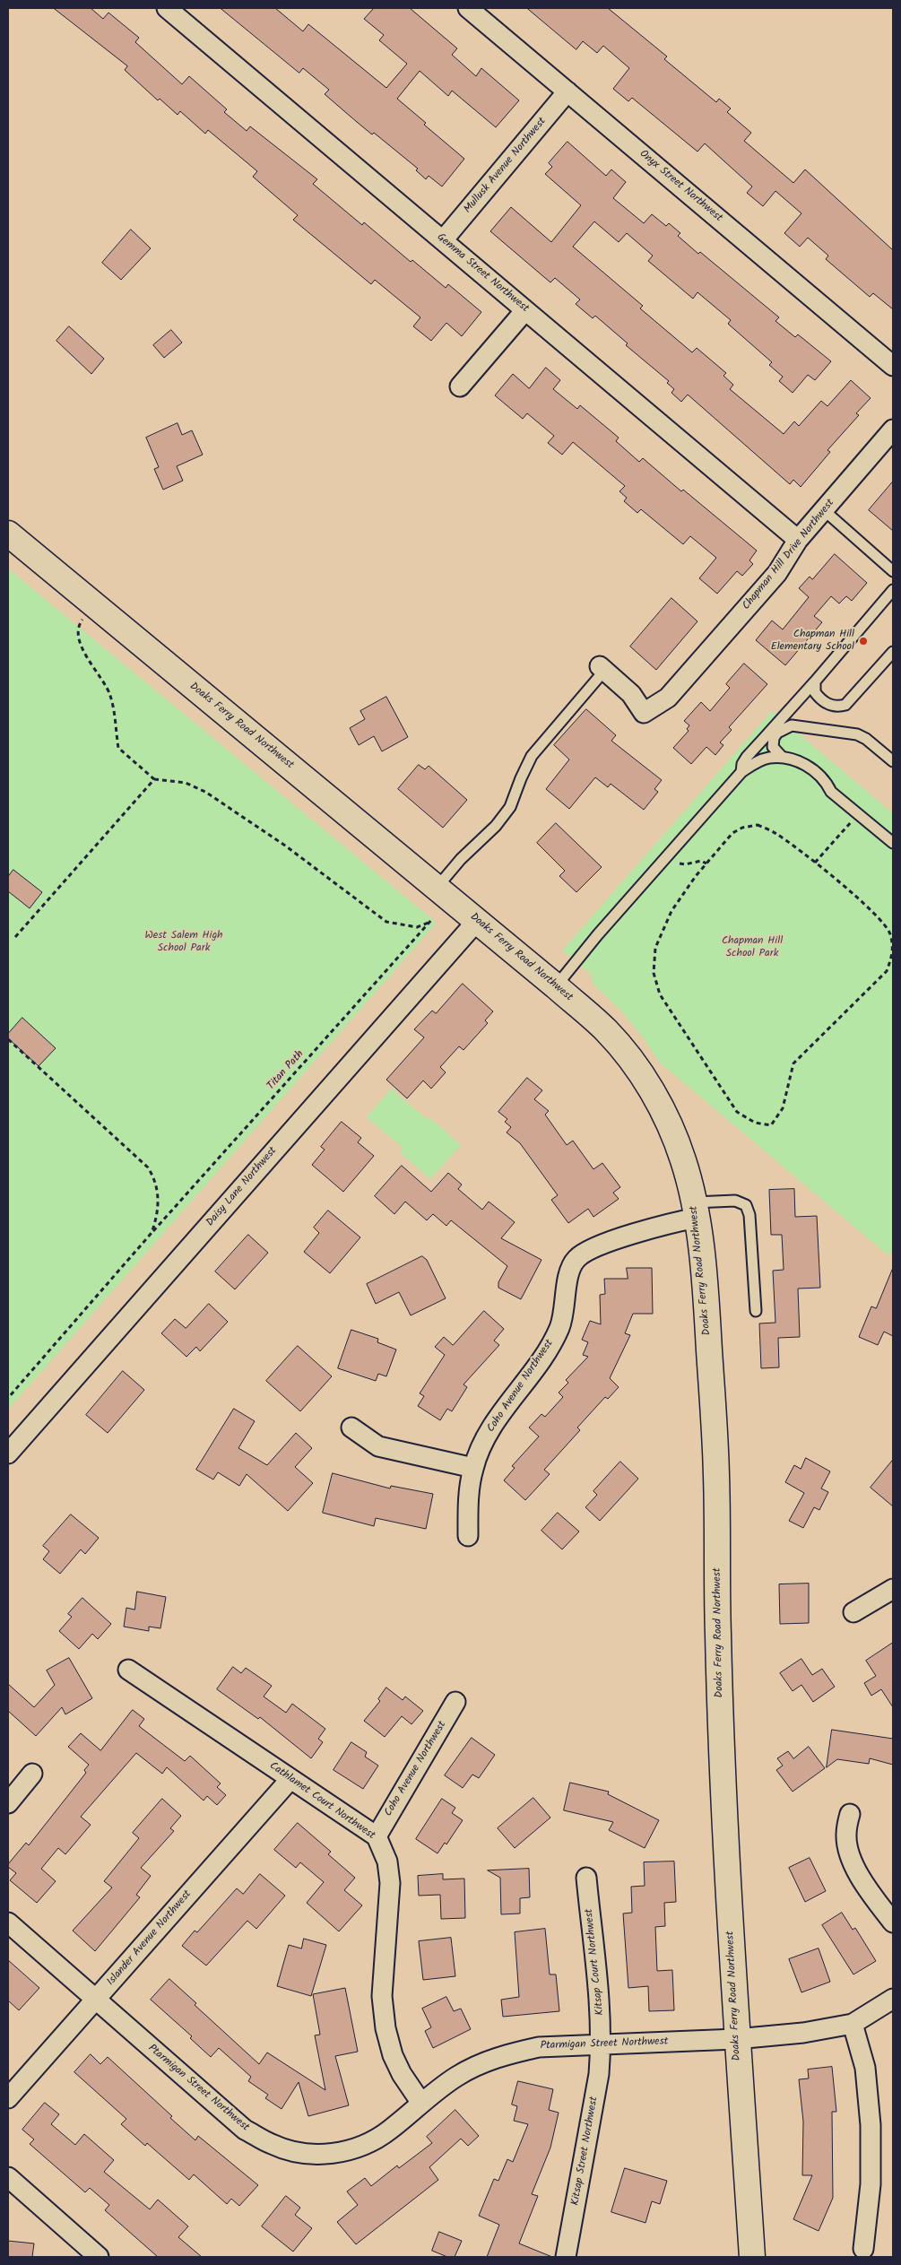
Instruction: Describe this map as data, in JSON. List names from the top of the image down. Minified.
{"streets":{"main road":["Doaks Ferry Road Northwest"],"street":["Mullusk Avenue Northwest","Onyx Street Northwest","Gemma Street Northwest","Chapman Hill Drive Northwest","Daisy Lane Northwest","Coho Avenue Northwest","Cathlamet Court Northwest","Islander Avenue Northwest","Kitsap Court Northwest","Ptarmigan Street Northwest","Kitsap Street Northwest"],"path":["Titan Path"]},"crossings":[["Mullusk Avenue Northwest","Onyx Street Northwest"],["Mullusk Avenue Northwest","Gemma Street Northwest"],["Gemma Street Northwest","Chapman Hill Drive Northwest"],["Doaks Ferry Road Northwest","Titan Path"],["Doaks Ferry Road Northwest","Daisy Lane Northwest"],["Doaks Ferry Road Northwest","Coho Avenue Northwest"],["Doaks Ferry Road Northwest","Ptarmigan Street Northwest"],["Coho Avenue Northwest","Cathlamet Court Northwest"],["Cathlamet Court Northwest","Islander Avenue Northwest"],["Cathlamet Court Northwest","Ptarmigan Street Northwest"],["Islander Avenue Northwest","Ptarmigan Street Northwest"],["Kitsap Court Northwest","Ptarmigan Street Northwest"],["Kitsap Court Northwest","Kitsap Street Northwest"],["Ptarmigan Street Northwest","Kitsap Street Northwest"]],"parks":["West Salem High School Park","Chapman Hill School Park"],"places":["Chapman Hill Elementary School"]}
